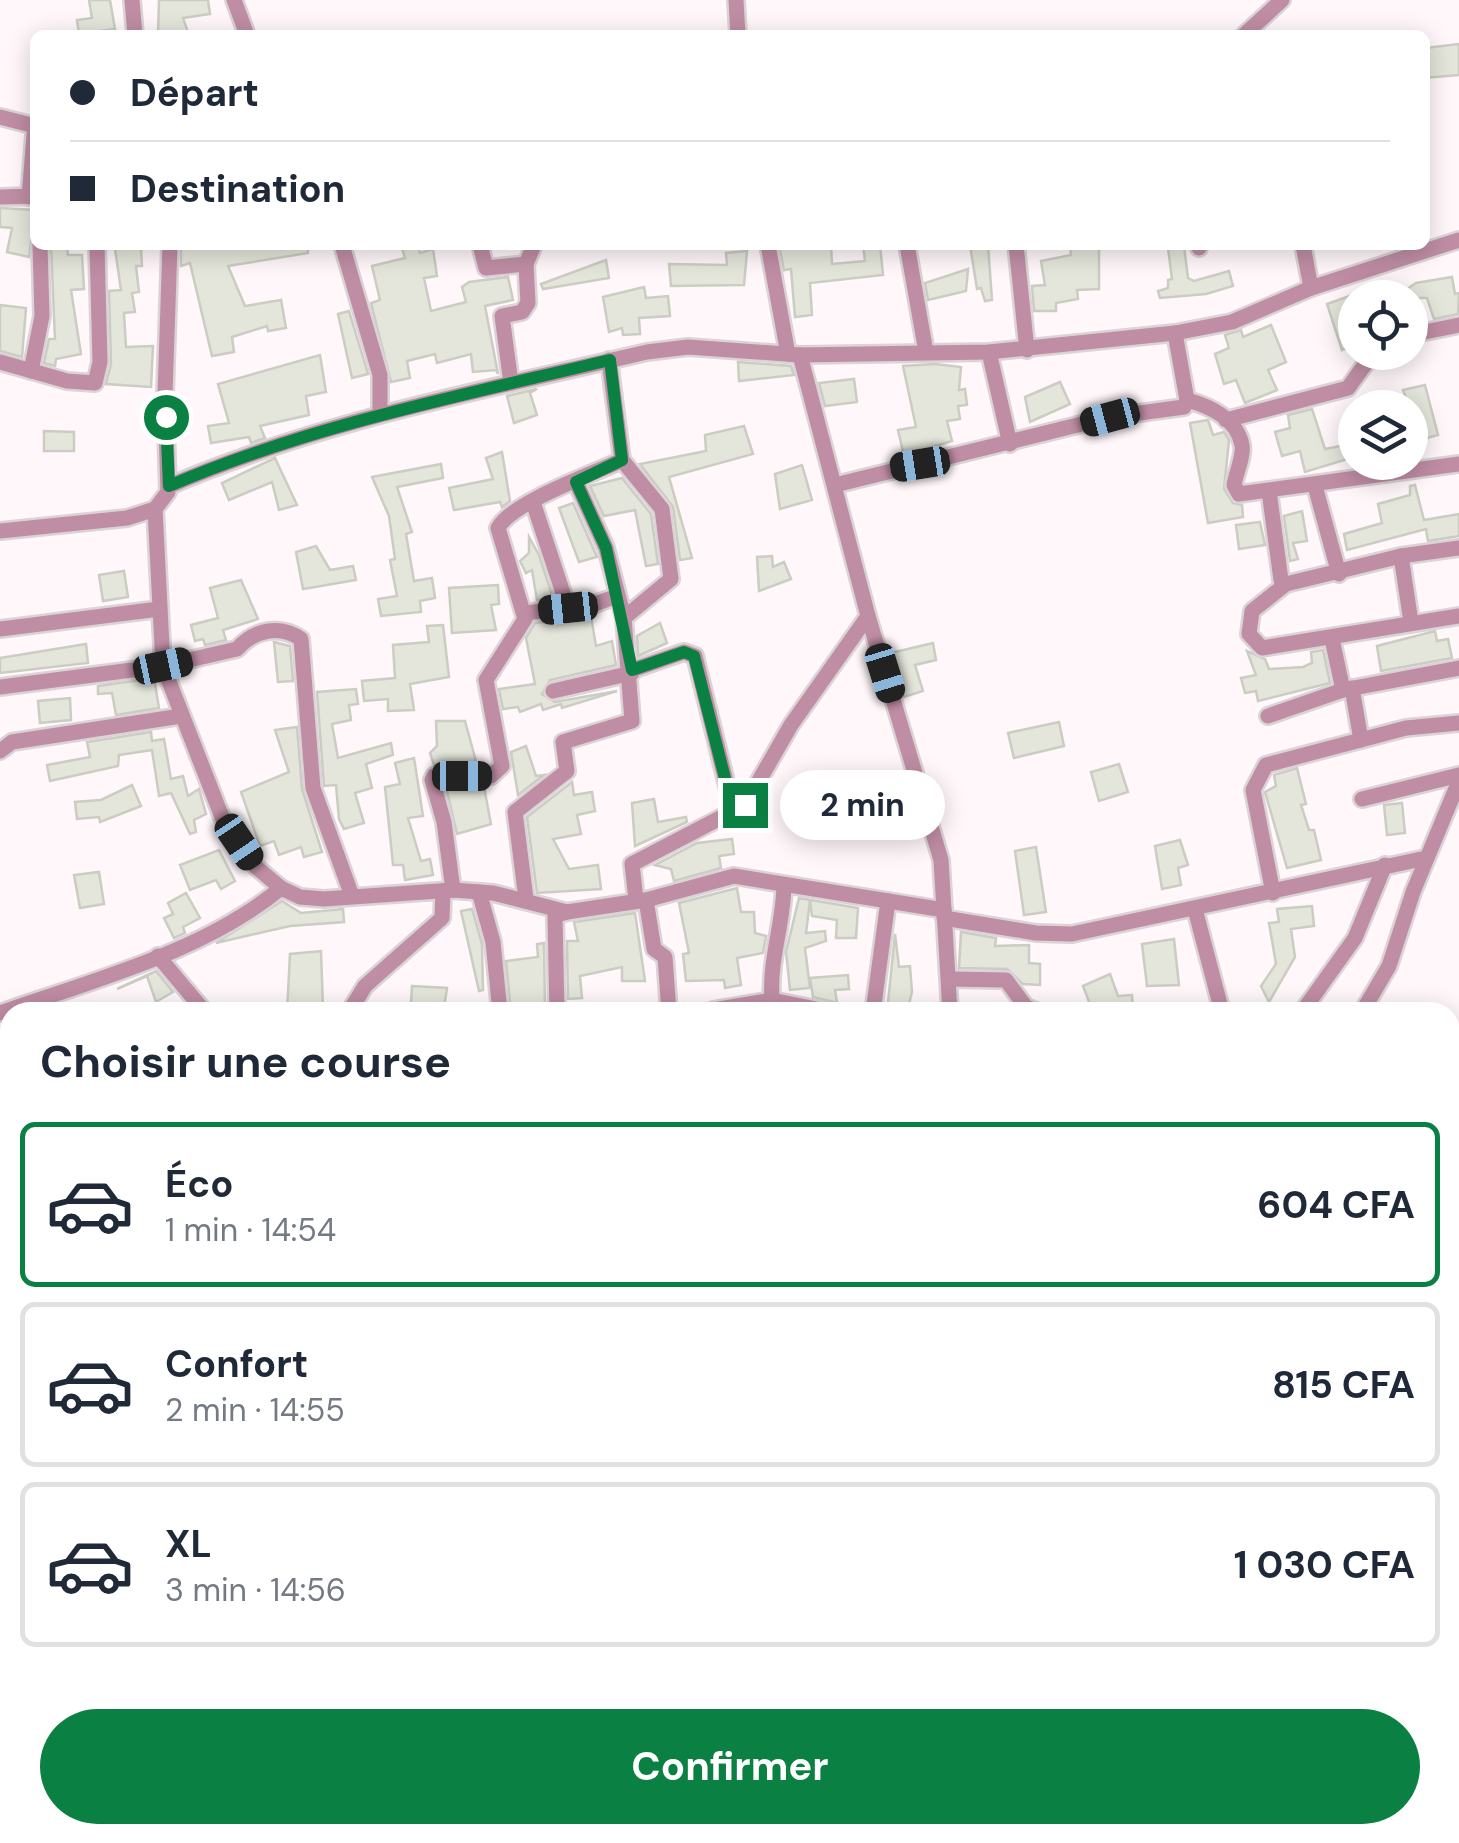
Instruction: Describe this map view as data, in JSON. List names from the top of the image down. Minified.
{"page":{"banner":["Départ","Destination"],"bubble":"2 min","heading":"Choisir une course","list":[{"name":"Éco","note":"1 min · 14:54","value":"604 CFA"},{"name":"Confort","note":"2 min · 14:55","value":"815 CFA"},{"name":"XL","note":"3 min · 14:56","value":"1 030 CFA"}],"buttons":"Confirmer"}}
